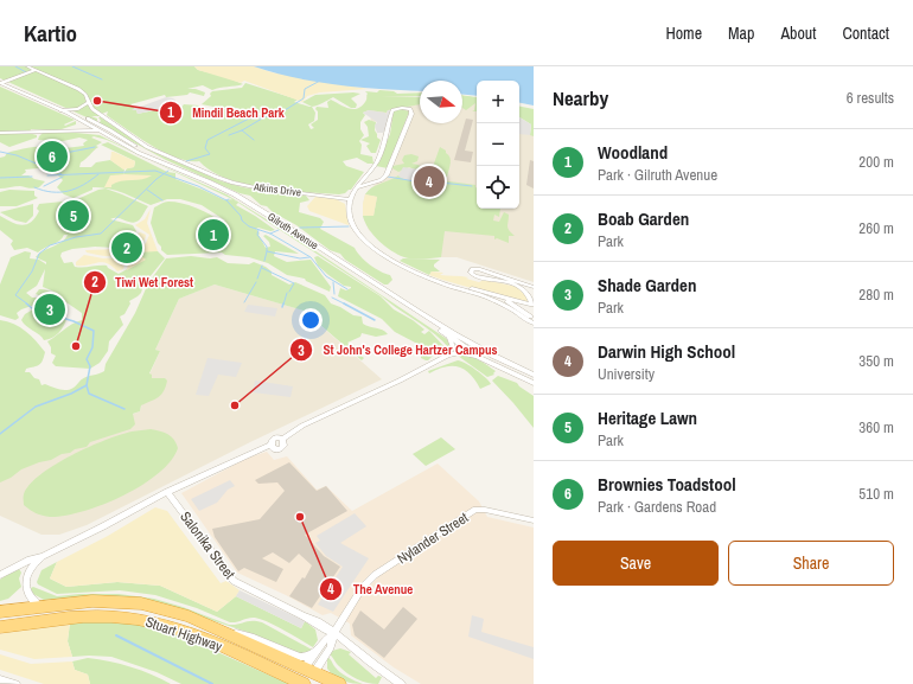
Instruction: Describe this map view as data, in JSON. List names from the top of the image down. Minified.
{"streets":{"highway":["Stuart Highway"],"street":["Atkins Drive","Gilruth Avenue","Nylander Street","Salonika Street"]},"crossings":[["Nylander Street","Salonika Street"],["Nylander Street","Stuart Highway"]],"places":["Mindil Beach Park","Tiwi Wet Forest","St John's College Hartzer Campus","The Avenue"],"north":"right","page":{"header":"Kartio","nav":["Home","Map","About","Contact"],"heading":["Nearby","6 results"],"map_buttons":["+","−"],"list":[{"mark":"1","name":"Woodland","note":"Park · Gilruth Avenue","value":"200 m"},{"mark":"2","name":"Boab Garden","note":"Park","value":"260 m"},{"mark":"3","name":"Shade Garden","note":"Park","value":"280 m"},{"mark":"4","name":"Darwin High School","note":"University","value":"350 m"},{"mark":"5","name":"Heritage Lawn","note":"Park","value":"360 m"},{"mark":"6","name":"Brownies Toadstool","note":"Park · Gardens Road","value":"510 m"}],"pins":["6","4","5","1","2","3"],"buttons":["Save","Share"]}}
